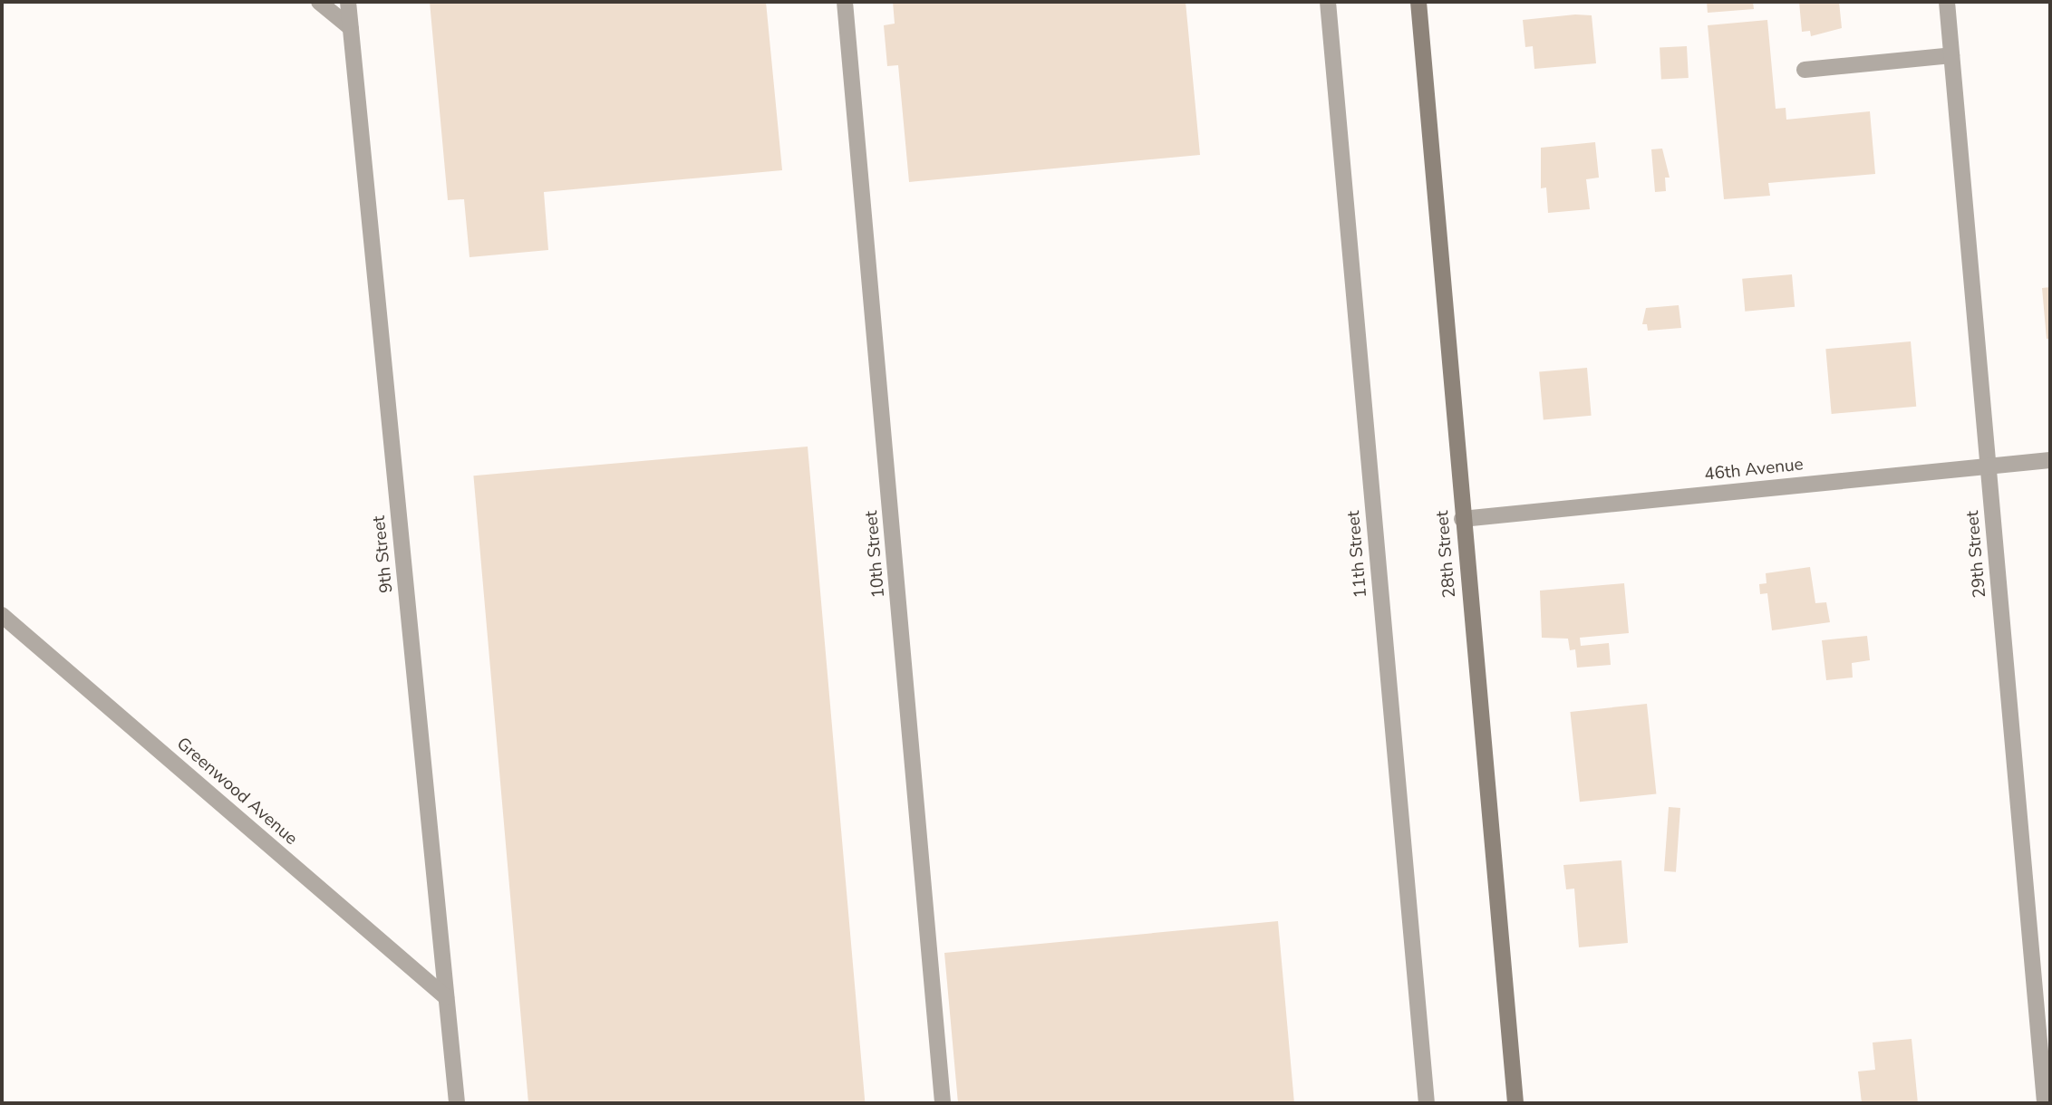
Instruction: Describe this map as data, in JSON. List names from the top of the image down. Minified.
{"streets":{"main road":["28th Street"],"street":["46th Avenue","9th Street","10th Street","11th Street","29th Street","Greenwood Avenue"]},"crossings":[["46th Avenue","28th Street"],["46th Avenue","29th Street"],["9th Street","Greenwood Avenue"]]}
